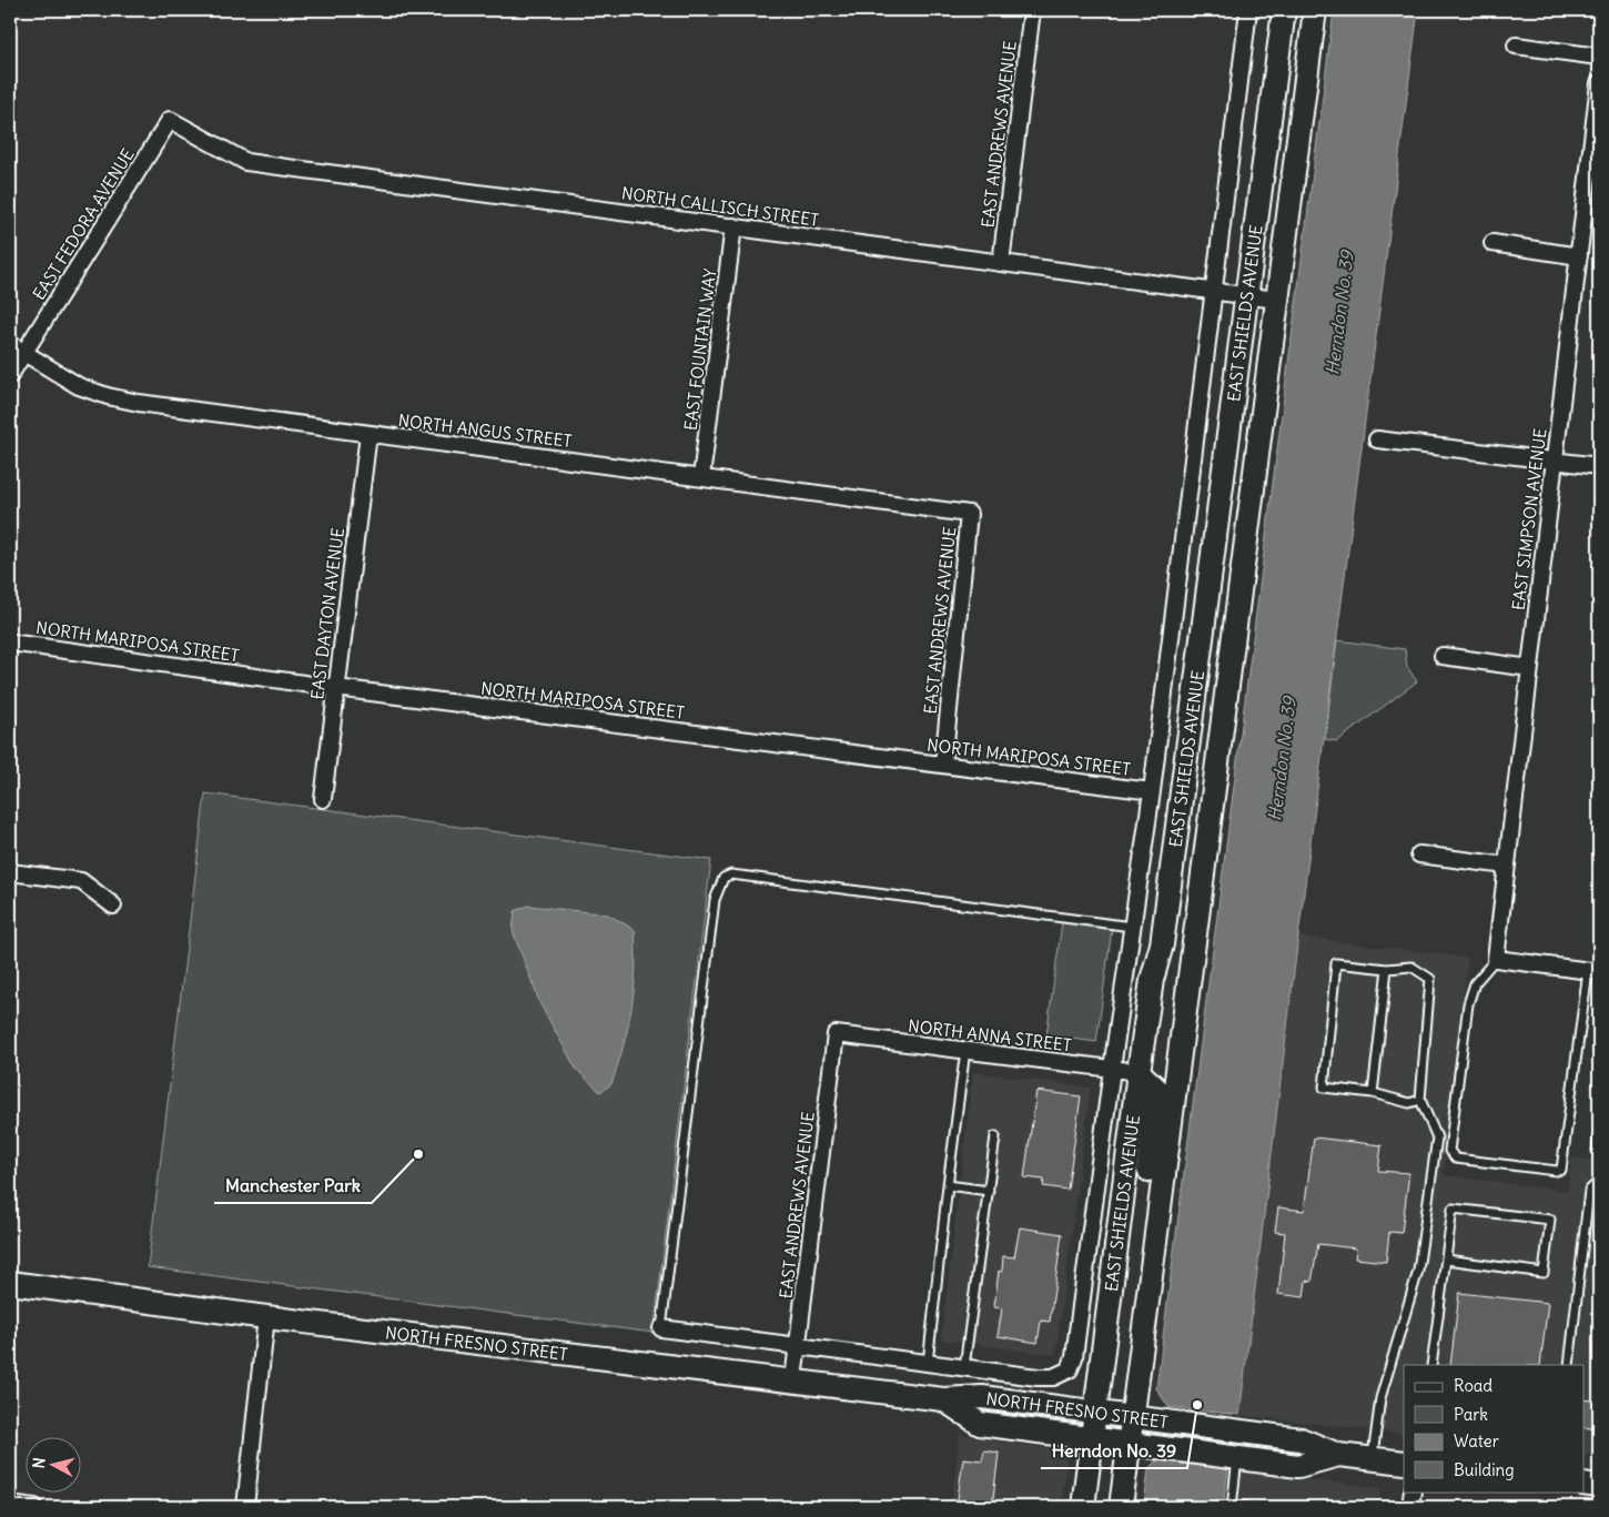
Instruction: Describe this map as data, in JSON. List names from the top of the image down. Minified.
{"streets":{"main road":["EAST SHIELDS AVENUE","NORTH FRESNO STREET"],"street":["EAST ANDREWS AVENUE","NORTH CALLISCH STREET","EAST FEDORA AVENUE","EAST FOUNTAIN WAY","NORTH ANGUS STREET","EAST SIMPSON AVENUE","EAST DAYTON AVENUE","NORTH MARIPOSA STREET","NORTH ANNA STREET"]},"crossings":[["EAST ANDREWS AVENUE","NORTH CALLISCH STREET"],["EAST ANDREWS AVENUE","NORTH ANGUS STREET"],["EAST ANDREWS AVENUE","NORTH MARIPOSA STREET"],["EAST ANDREWS AVENUE","NORTH ANNA STREET"],["EAST ANDREWS AVENUE","NORTH FRESNO STREET"],["NORTH CALLISCH STREET","EAST FEDORA AVENUE"],["NORTH CALLISCH STREET","EAST SHIELDS AVENUE"],["NORTH CALLISCH STREET","EAST FOUNTAIN WAY"],["EAST FEDORA AVENUE","NORTH ANGUS STREET"],["EAST SHIELDS AVENUE","NORTH ANNA STREET"],["EAST SHIELDS AVENUE","NORTH FRESNO STREET"],["EAST FOUNTAIN WAY","NORTH ANGUS STREET"],["NORTH ANGUS STREET","EAST DAYTON AVENUE"],["EAST DAYTON AVENUE","NORTH MARIPOSA STREET"]],"water":["Herndon No. 39"],"places":["Manchester Park","Herndon No. 39"],"legend":["Road","Park","Water","Building"],"north":"left"}
